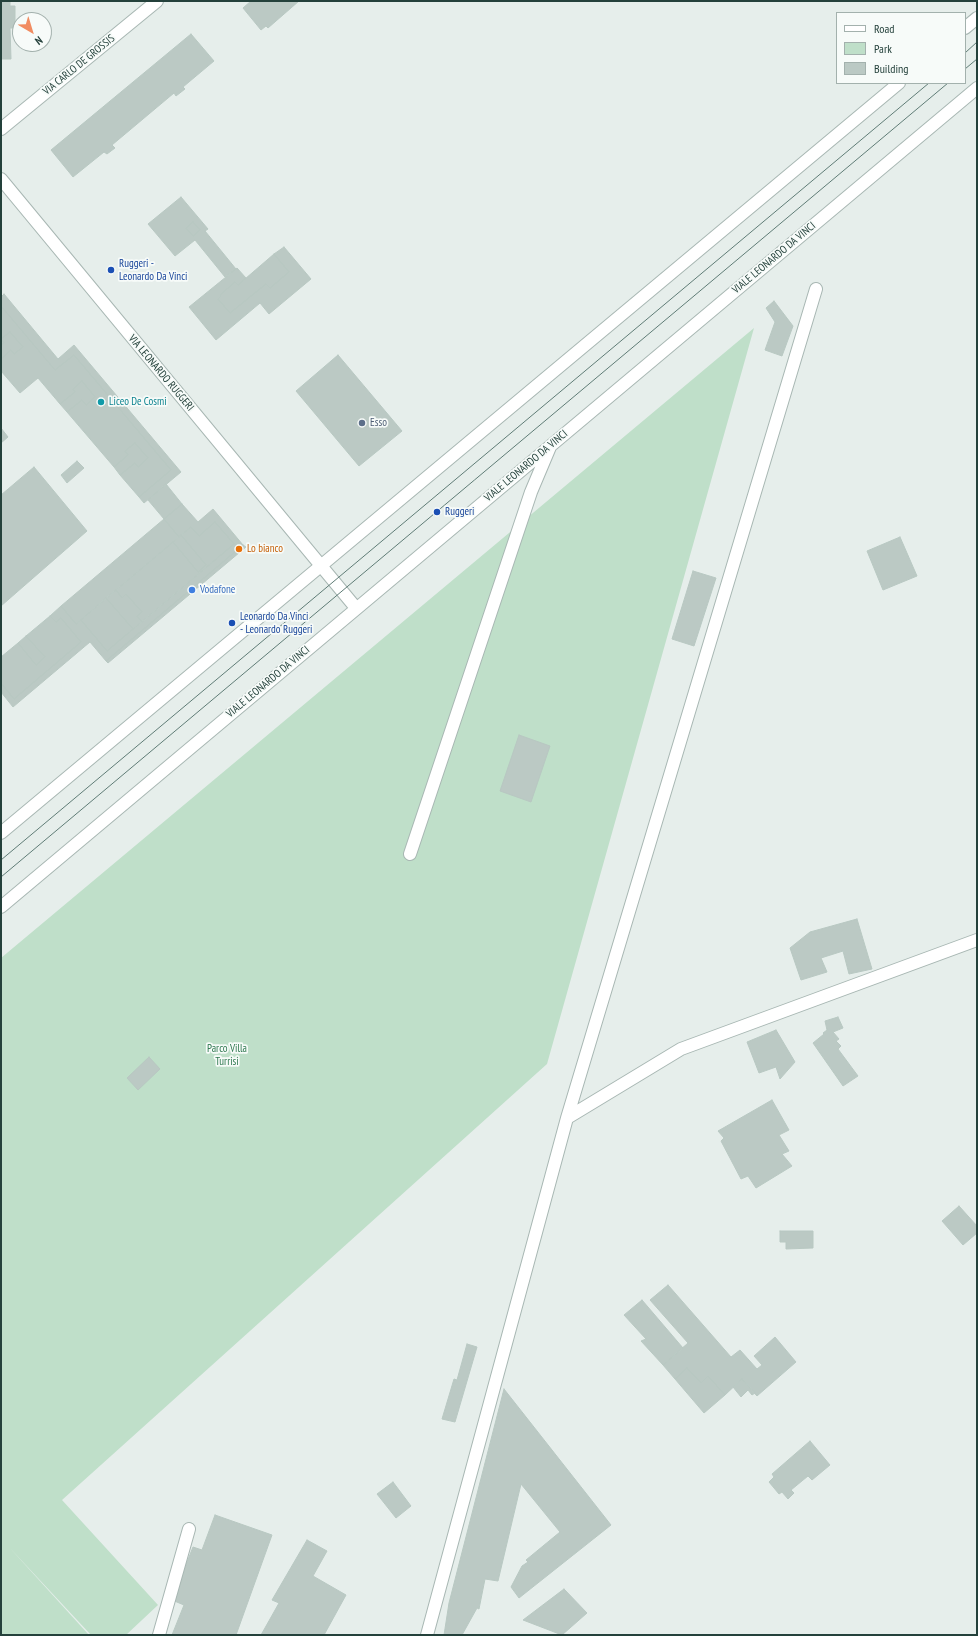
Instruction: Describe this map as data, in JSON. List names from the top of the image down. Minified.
{"streets":{"street":["VIA CARLO DE GROSSIS","VIALE LEONARDO DA VINCI","VIA LEONARDO RUGGERI"]},"crossings":[["VIALE LEONARDO DA VINCI","VIA LEONARDO RUGGERI"]],"parks":["Parco Villa Turrisi"],"places":["Ruggeri - Leonardo Da Vinci","Liceo De Cosmi","Esso","Ruggeri","Lo bianco","Vodafone","Leonardo Da Vinci - Leonardo Ruggeri"],"legend":["Road","Park","Building"],"north":"bottom right"}
